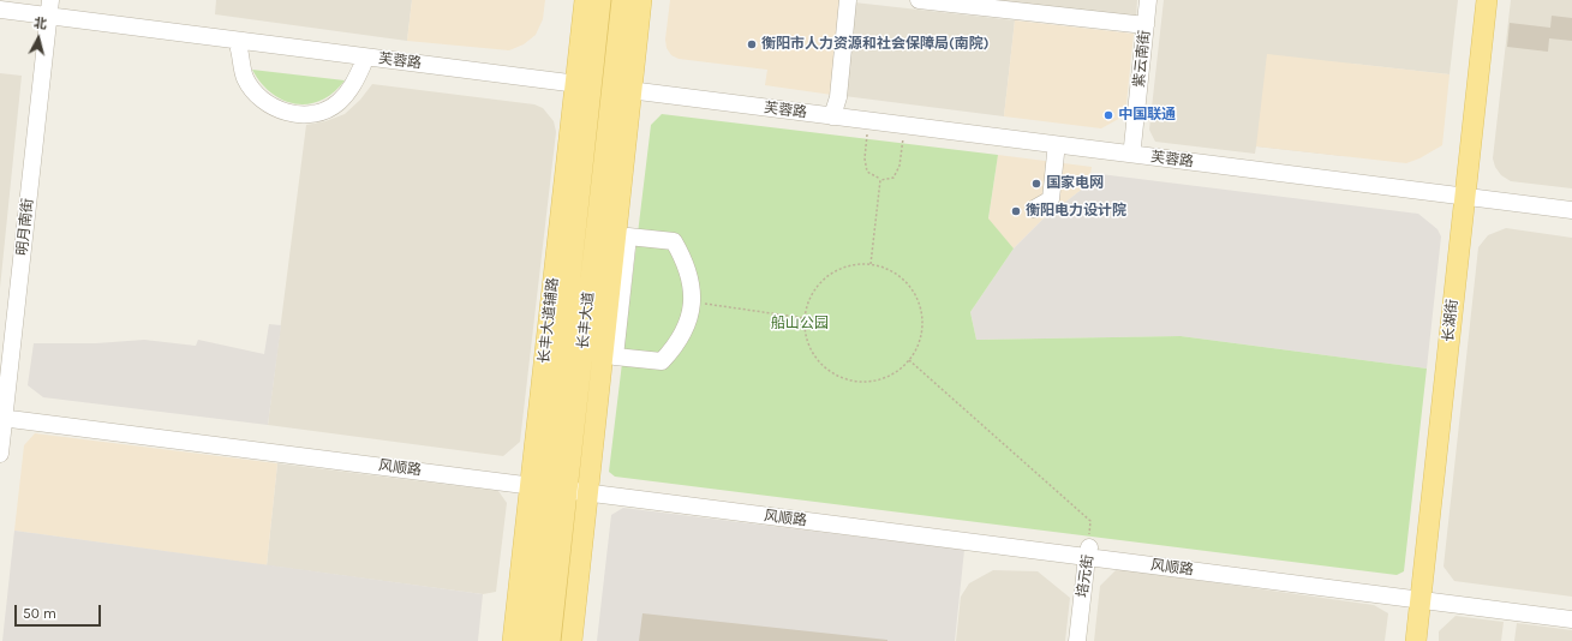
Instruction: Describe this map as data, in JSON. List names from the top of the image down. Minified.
{"streets":{"main road":["长丰大道","长湖街"],"street":["紫云南街","芙蓉路","明月南街","风顺路","培元街"]},"crossings":[["芙蓉路","明月南街"],["芙蓉路","长丰大道"],["芙蓉路","长湖街"],["明月南街","风顺路"],["长丰大道","风顺路"],["长湖街","风顺路"],["风顺路","培元街"]],"parks":["船山公园"],"places":["衡阳市人力资源和社会保障局(南院)","中国联通","国家电网","衡阳电力设计院"],"scale_bar":"50 m","north":"top"}
